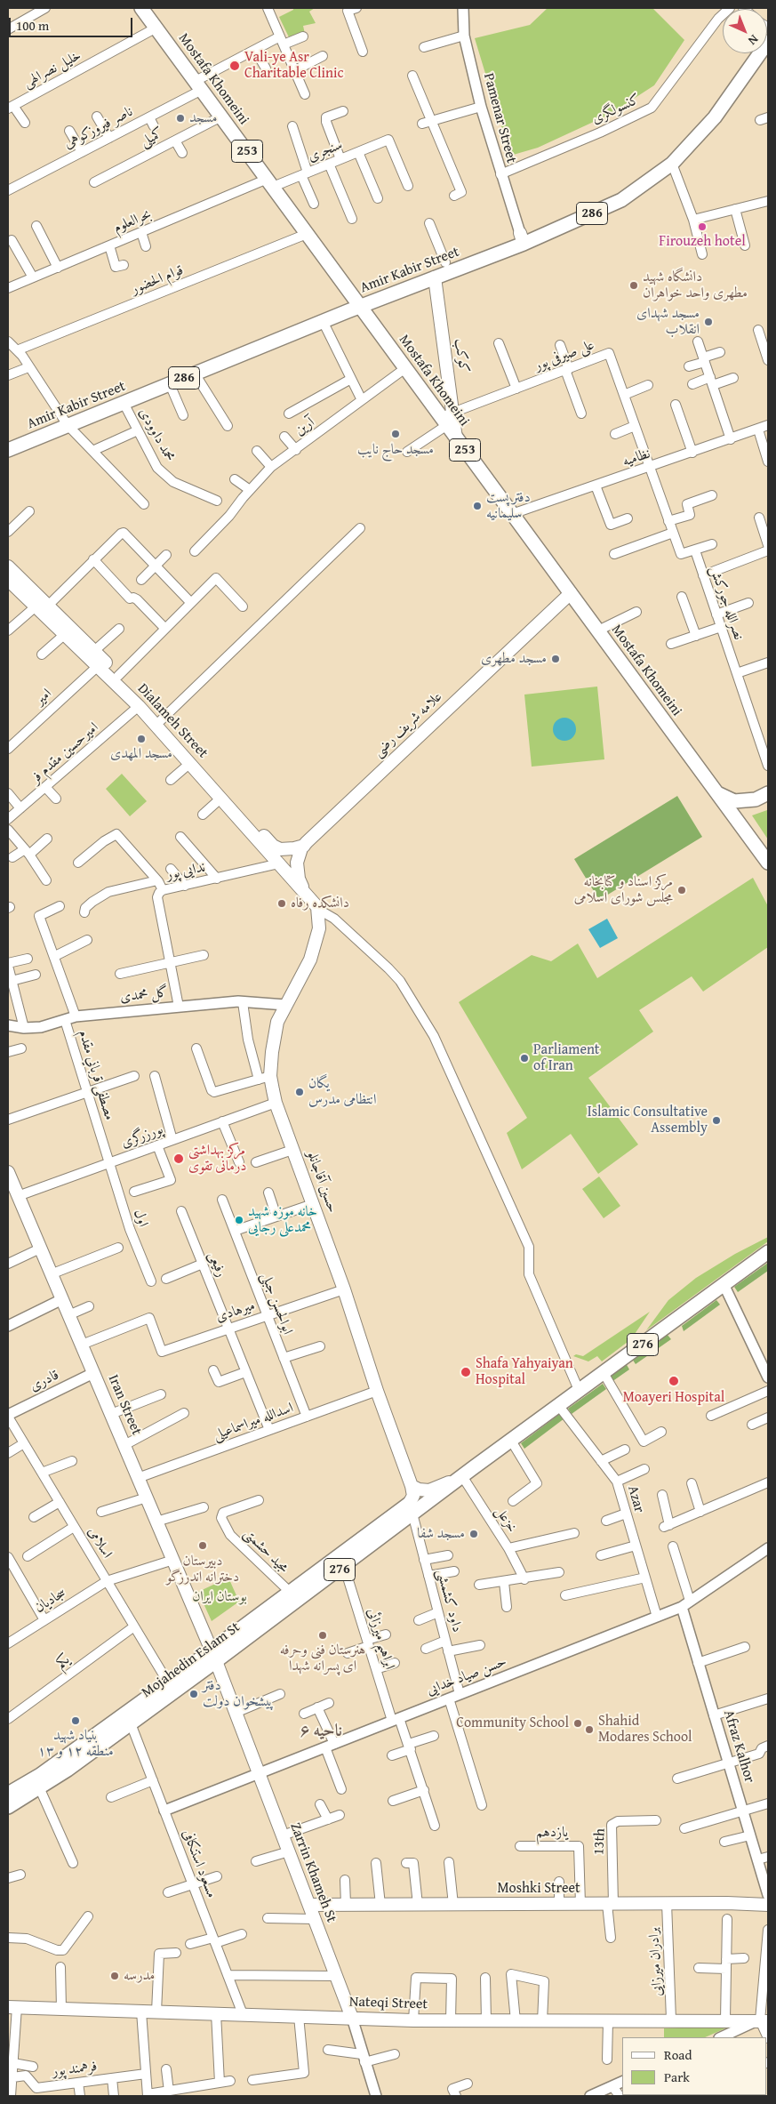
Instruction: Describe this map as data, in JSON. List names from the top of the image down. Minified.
{"streets":{"main road":["Mostafa Khomeini","253","286","Amir Kabir Street","کوکب","Dialameh Street","علامه شریف رضی","حسین آقاجانلو","276","Iran Street","Mojahedin Eslam St","Zarrin Khameh St","Moshki Street","Nateqi Street"],"street":["خلیل نصرالهی","کنسولگری","Pamenar Street","ناصر فیروزکوهی","کمیلی","سنجری","بحرالعلوم","قوام الحضور","علی صیرفی پور","آرین","محمد داوودی","نظامیه","نصرالله جورکش","امیر","امیرحسین مقدم فر","ندایی پور","گل محمدی","مصطفی قرباني مقدم","پورزرگری","اول","رفیعی","ابوالحسن جبلی","میرهادی","قادرى","اسدالله میراسماعیلی","Azar","خزعل","اسلامی","مجید حشمتی","سجادیان","داود کشمشی","ابراهیم میرزائی","یکم","حسن صیاد خدایی","Afraz Kalhor","یازدهم","13th","مسعود استنکافی","برادران میرزایی","فرهمند پور"]},"crossings":[["خلیل نصرالهی","Mostafa Khomeini"],["Mostafa Khomeini","ناصر فیروزکوهی"],["Mostafa Khomeini","کمیلی"],["Mostafa Khomeini","سنجری"],["Mostafa Khomeini","بحرالعلوم"],["Mostafa Khomeini","Amir Kabir Street"],["Mostafa Khomeini","قوام الحضور"],["Mostafa Khomeini","کوکب"],["Mostafa Khomeini","علی صیرفی پور"],["Mostafa Khomeini","آرین"],["Mostafa Khomeini","نظامیه"],["Mostafa Khomeini","علامه شریف رضی"],["کنسولگری","Pamenar Street"],["Pamenar Street","Amir Kabir Street"],["سنجری","بحرالعلوم"],["Amir Kabir Street","کوکب"],["Amir Kabir Street","محمد داوودی"],["کوکب","علی صیرفی پور"],["علی صیرفی پور","نظامیه"],["امیر","Dialameh Street"],["Dialameh Street","علامه شریف رضی"],["Dialameh Street","امیرحسین مقدم فر"],["Dialameh Street","ندایی پور"],["ندایی پور","گل محمدی"],["گل محمدی","مصطفی قرباني مقدم"],["گل محمدی","حسین آقاجانلو"],["مصطفی قرباني مقدم","پورزرگری"],["مصطفی قرباني مقدم","اول"],["پورزرگری","حسین آقاجانلو"],["پورزرگری","اول"],["پورزرگری","Iran Street"],["حسین آقاجانلو","میرهادی"],["حسین آقاجانلو","اسدالله میراسماعیلی"],["رفیعی","میرهادی"],["رفیعی","اسدالله میراسماعیلی"],["ابوالحسن جبلی","میرهادی"],["ابوالحسن جبلی","اسدالله میراسماعیلی"],["میرهادی","Iran Street"],["276","Azar"],["276","Mojahedin Eslam St"],["قادرى","Iran Street"],["قادرى","اسلامی"],["Iran Street","اسدالله میراسماعیلی"],["Iran Street","سجادیان"],["Iran Street","Mojahedin Eslam St"],["Iran Street","Zarrin Khameh St"],["Azar","حسن صیاد خدایی"],["خزعل","Mojahedin Eslam St"],["اسلامی","سجادیان"],["اسلامی","Mojahedin Eslam St"],["اسلامی","یکم"],["مجید حشمتی","Mojahedin Eslam St"],["داود کشمشی","Mojahedin Eslam St"],["داود کشمشی","حسن صیاد خدایی"],["ابراهیم میرزائی","Mojahedin Eslam St"],["ابراهیم میرزائی","حسن صیاد خدایی"],["Mojahedin Eslam St","مسعود استنکافی"],["Mojahedin Eslam St","Zarrin Khameh St"],["حسن صیاد خدایی","Afraz Kalhor"],["حسن صیاد خدایی","مسعود استنکافی"],["حسن صیاد خدایی","Zarrin Khameh St"],["یازدهم","Moshki Street"],["13th","Moshki Street"],["مسعود استنکافی","Nateqi Street"],["Zarrin Khameh St","Moshki Street"],["Zarrin Khameh St","Nateqi Street"],["Moshki Street","برادران میرزایی"],["برادران میرزایی","Nateqi Street"]],"districts":["ناحیه ۶"],"parks":["بوستان ایران"],"places":["Vali-ye Asr Charitable Clinic","مسجد","Firouzeh hotel","دانشگاه شهید مطهری واحد خواهران","مسجد شهدای انقلاب","مسجد حاج نایب","دفتر پست سلیمانیه","مسجد مطهری","مسجد المهدی","مرکز اسناد و کتابخانه مجلس شورای اسلامی","دانشکده رفاه","Parliament of Iran","یگان انتظامی مدرس","Islamic Consultative Assembly","مرکز بهداشتی درمانی تقوی","خانه موزه شهید محمدعلی رجایی","Shafa Yahyaiyan Hospital","Moayeri Hospital","مسجد شفا","دبیرستان دخترانه اندرزگو","هنرستان فنی وحرفه ای پسرانه شهدا","دفتر پیشخوان دولت","بنیاد شهید منطقه ۱۲ و ۱۳","Community School","Shahid Modares School","مدرسه"],"legend":["Road","Park"],"scale_bar":"100 m","north":"bottom right"}
